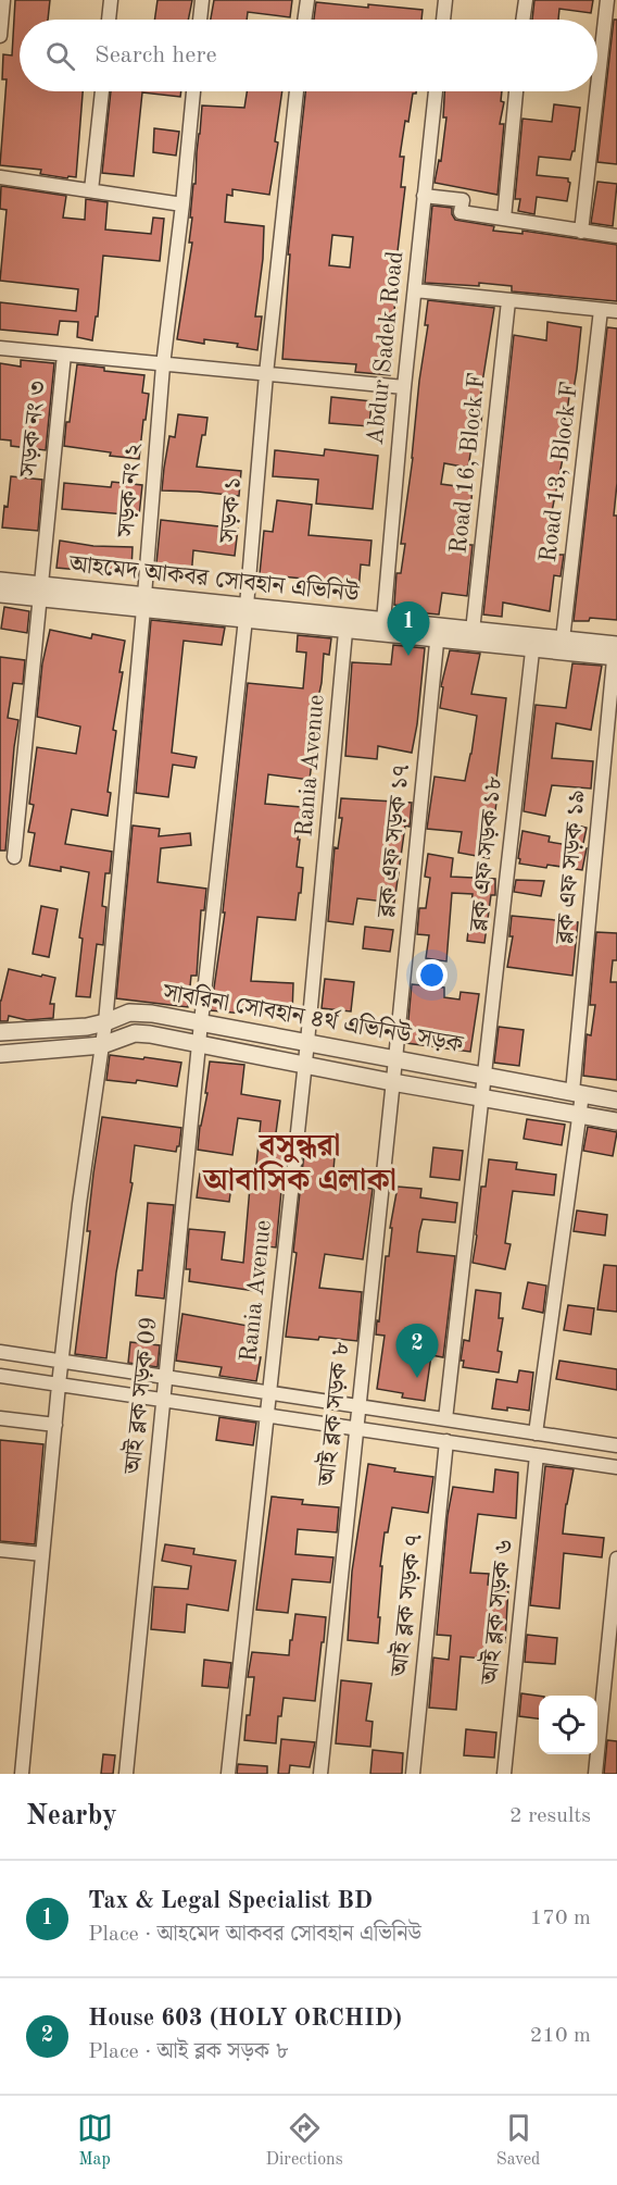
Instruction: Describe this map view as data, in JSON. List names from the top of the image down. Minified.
{"streets":{"street":["Abdur Sadek Road","সড়ক নং ৩","Road 16, Block F","Road 13, Block F","সড়ক নং ২","সড়ক ১","আহমেদ আকবর সোবহান এভিনিউ","Rania Avenue","ব্লক এফ সড়ক ১৭","ব্লক এফ সড়ক ১৮","ব্লক এফ সড়ক ১৯","সাবরিনা সোবহান ৪র্থ এভিনিউ সড়ক","আই ব্লক সড়ক 09","আই ব্লক সড়ক ৮","আই ব্লক সড়ক ৭","আই ব্লক সড়ক ৬"]},"crossings":[["Abdur Sadek Road","আহমেদ আকবর সোবহান এভিনিউ"],["সড়ক নং ৩","আহমেদ আকবর সোবহান এভিনিউ"],["Road 16, Block F","আহমেদ আকবর সোবহান এভিনিউ"],["Road 13, Block F","আহমেদ আকবর সোবহান এভিনিউ"],["সড়ক নং ২","আহমেদ আকবর সোবহান এভিনিউ"],["সড়ক নং ২","সাবরিনা সোবহান ৪র্থ এভিনিউ সড়ক"],["সড়ক ১","আহমেদ আকবর সোবহান এভিনিউ"],["সড়ক ১","সাবরিনা সোবহান ৪র্থ এভিনিউ সড়ক"],["সড়ক ১","আই ব্লক সড়ক 09"],["আহমেদ আকবর সোবহান এভিনিউ","Rania Avenue"],["আহমেদ আকবর সোবহান এভিনিউ","ব্লক এফ সড়ক ১৭"],["আহমেদ আকবর সোবহান এভিনিউ","ব্লক এফ সড়ক ১৮"],["আহমেদ আকবর সোবহান এভিনিউ","ব্লক এফ সড়ক ১৯"],["Rania Avenue","সাবরিনা সোবহান ৪র্থ এভিনিউ সড়ক"],["ব্লক এফ সড়ক ১৭","সাবরিনা সোবহান ৪র্থ এভিনিউ সড়ক"],["ব্লক এফ সড়ক ১৭","আই ব্লক সড়ক ৮"],["ব্লক এফ সড়ক ১৮","সাবরিনা সোবহান ৪র্থ এভিনিউ সড়ক"],["ব্লক এফ সড়ক ১৯","সাবরিনা সোবহান ৪র্থ এভিনিউ সড়ক"],["সাবরিনা সোবহান ৪র্থ এভিনিউ সড়ক","আই ব্লক সড়ক 09"],["সাবরিনা সোবহান ৪র্থ এভিনিউ সড়ক","আই ব্লক সড়ক ৮"]],"districts":["বসুন্ধরা আবাসিক এলাকা"],"page":{"search":"Search here","pins":["1","2"],"heading":["Nearby","2 results"],"list":[{"mark":"1","name":"Tax & Legal Specialist BD","note":"Place · আহমেদ আকবর সোবহান এভিনিউ","value":"170 m"},{"mark":"2","name":"House 603 (HOLY ORCHID)","note":"Place · আই ব্লক সড়ক ৮","value":"210 m"}],"nav":["Map","Directions","Saved"]}}
